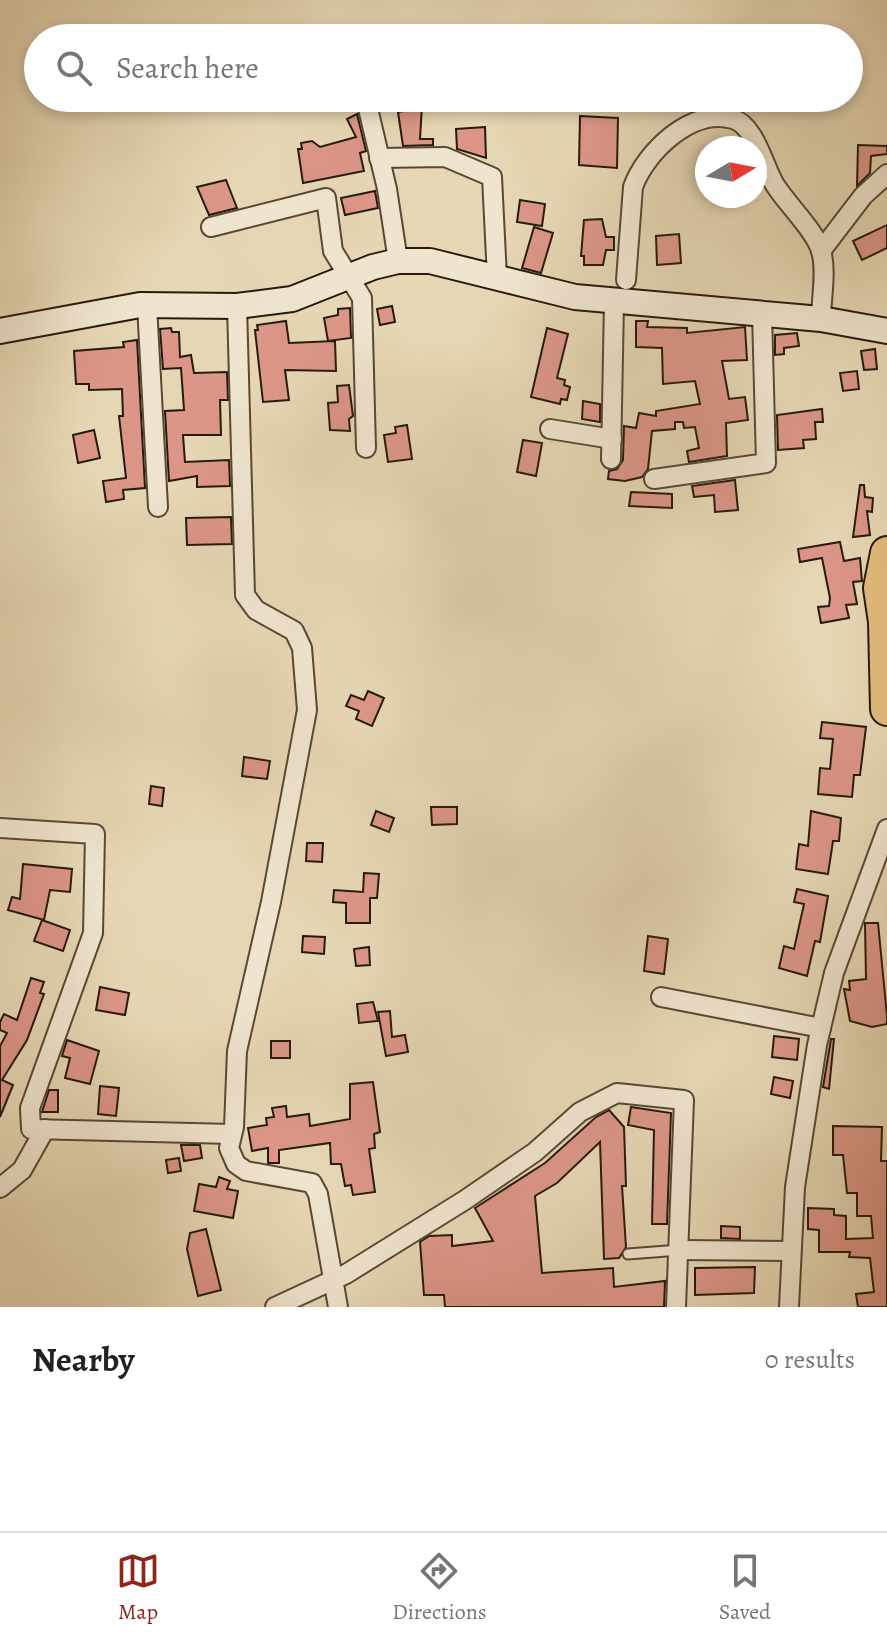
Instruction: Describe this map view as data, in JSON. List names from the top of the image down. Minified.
{"north":"right","page":{"search":"Search here","heading":["Nearby","0 results"],"nav":["Map","Directions","Saved"]}}
